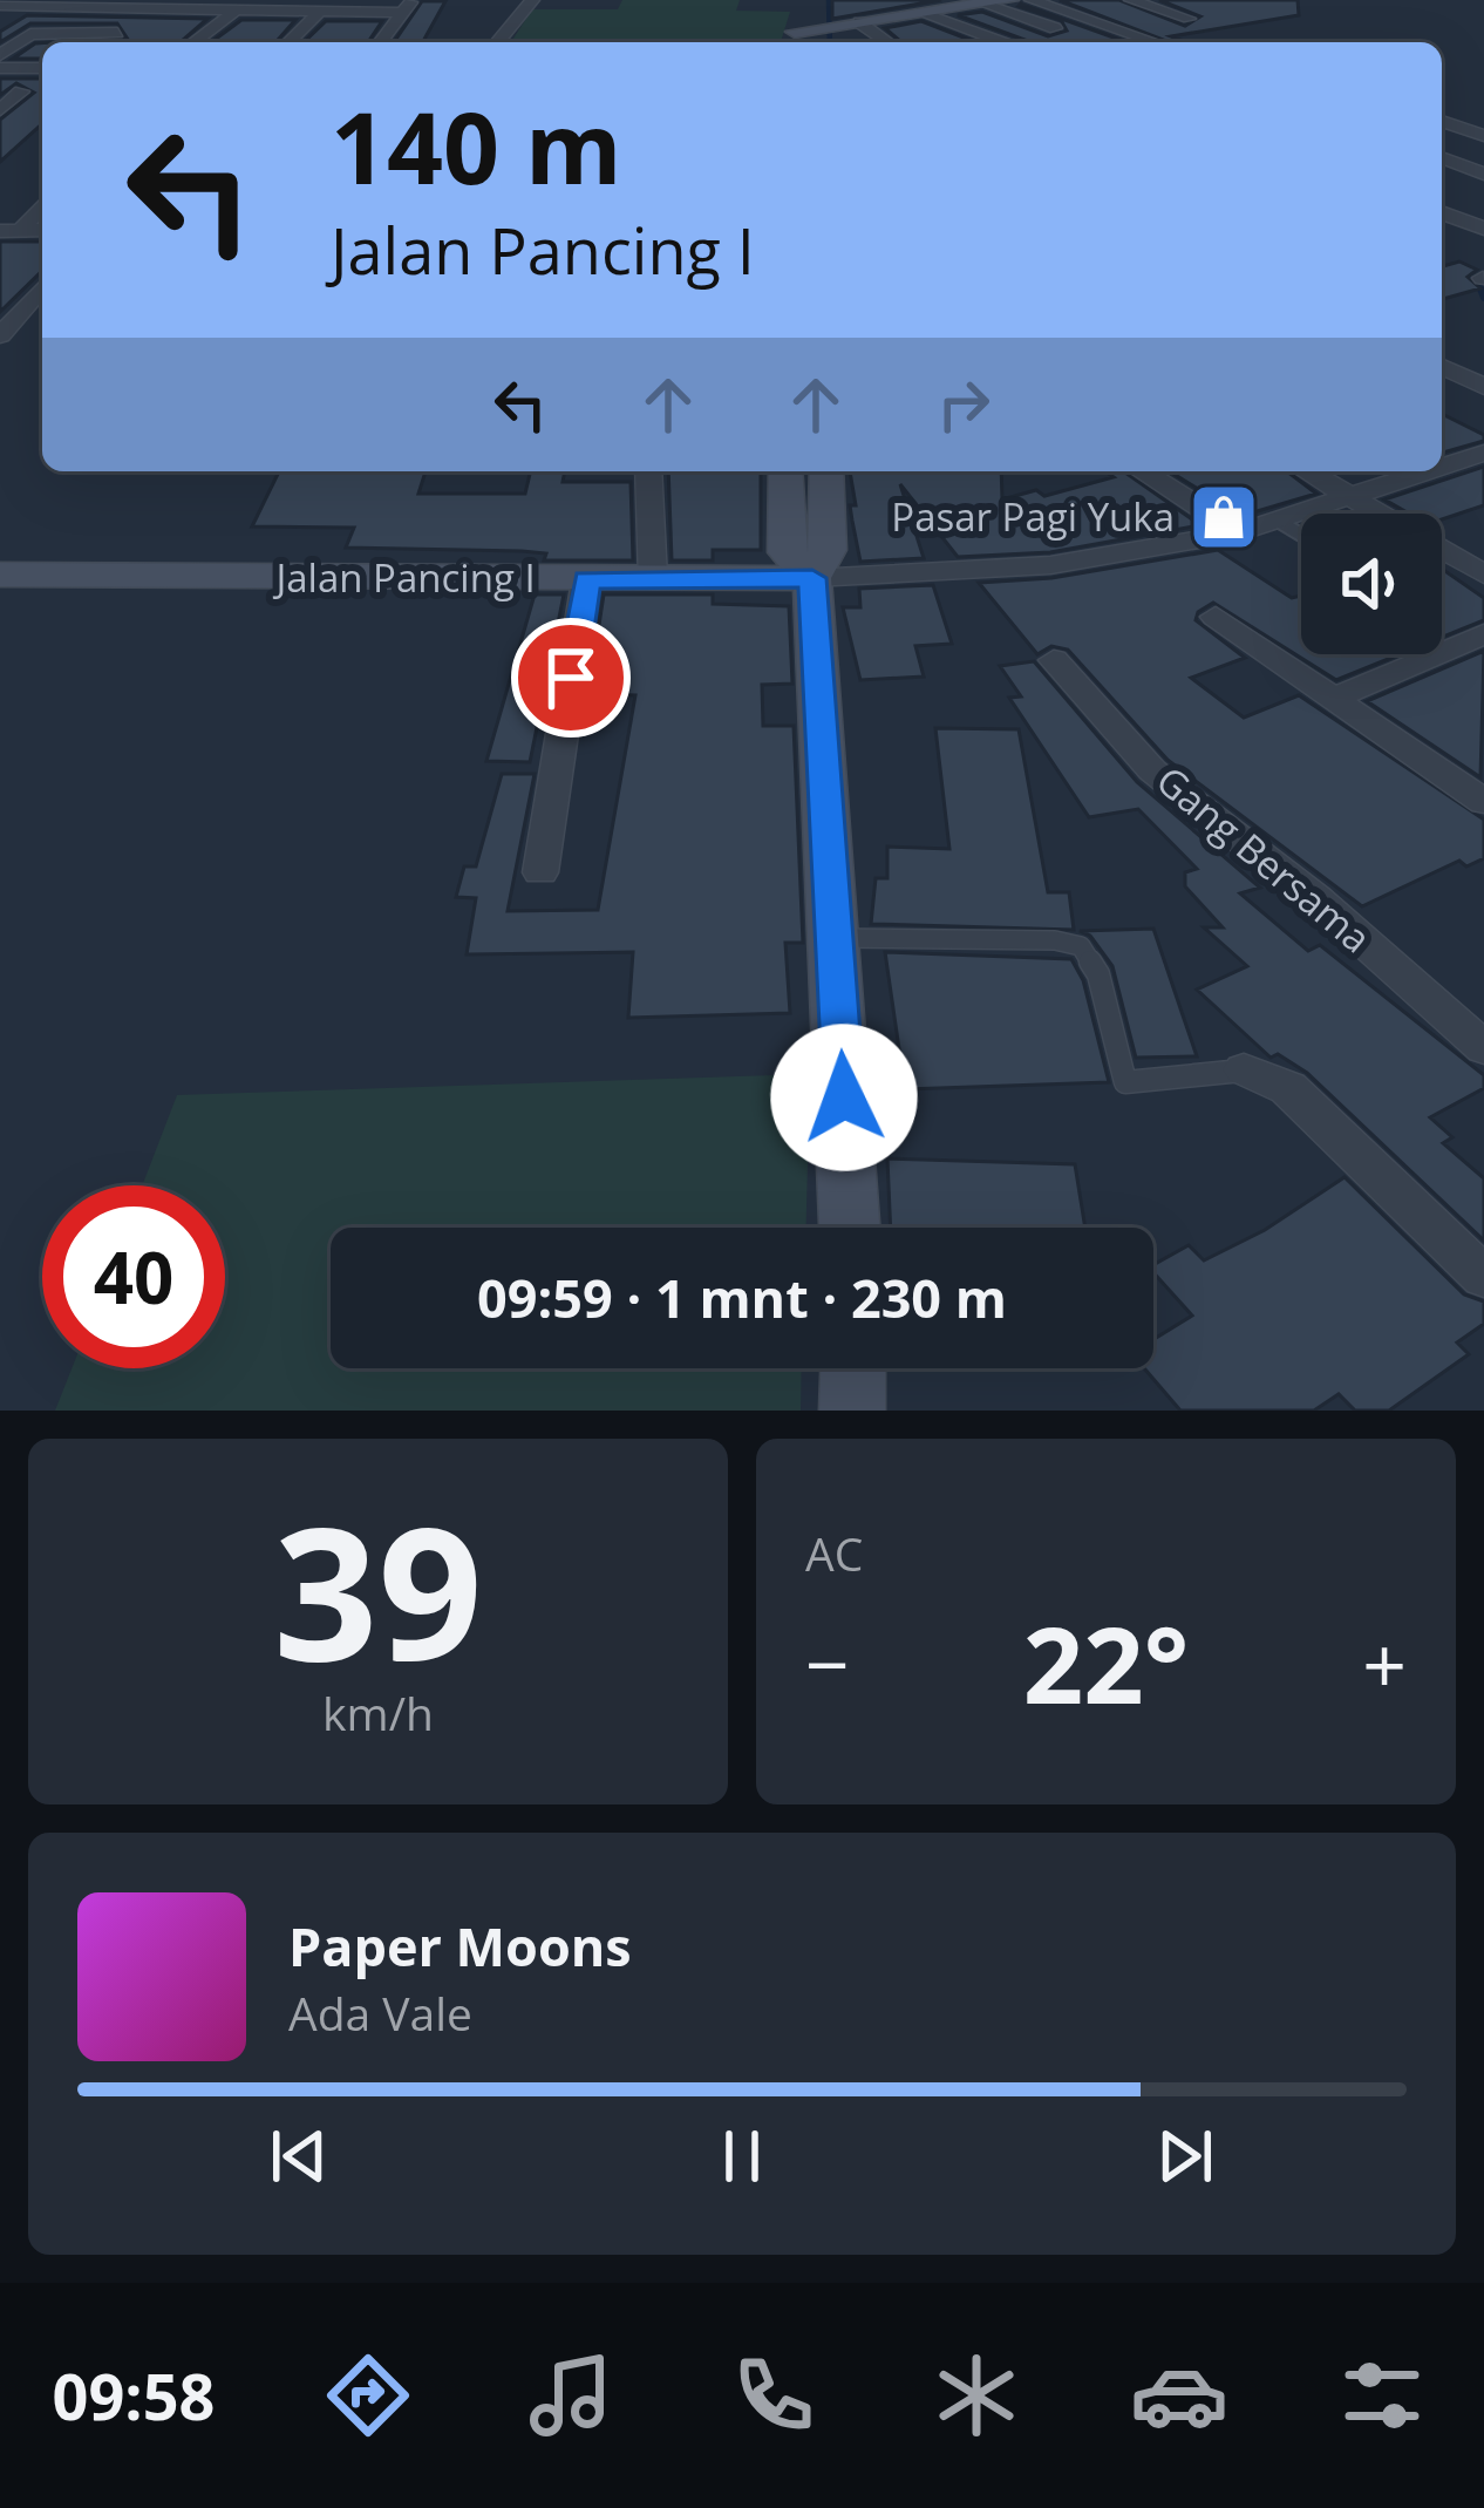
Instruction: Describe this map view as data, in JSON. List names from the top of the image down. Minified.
{"streets":{"main road":["Jalan Pancing I"],"street":["Gang Bersama"]},"places":{"shop":["Pasar Pagi Yuka"]},"page":{"turn":["140 m","Jalan Pancing I"],"limit":"40","trip":"09:59 · 1 mnt · 230 m","tile":[["39","km/h"],"AC"],"heat":["−","22°","+"],"song":["Paper Moons","Ada Vale"],"tabs":"09:58"}}
